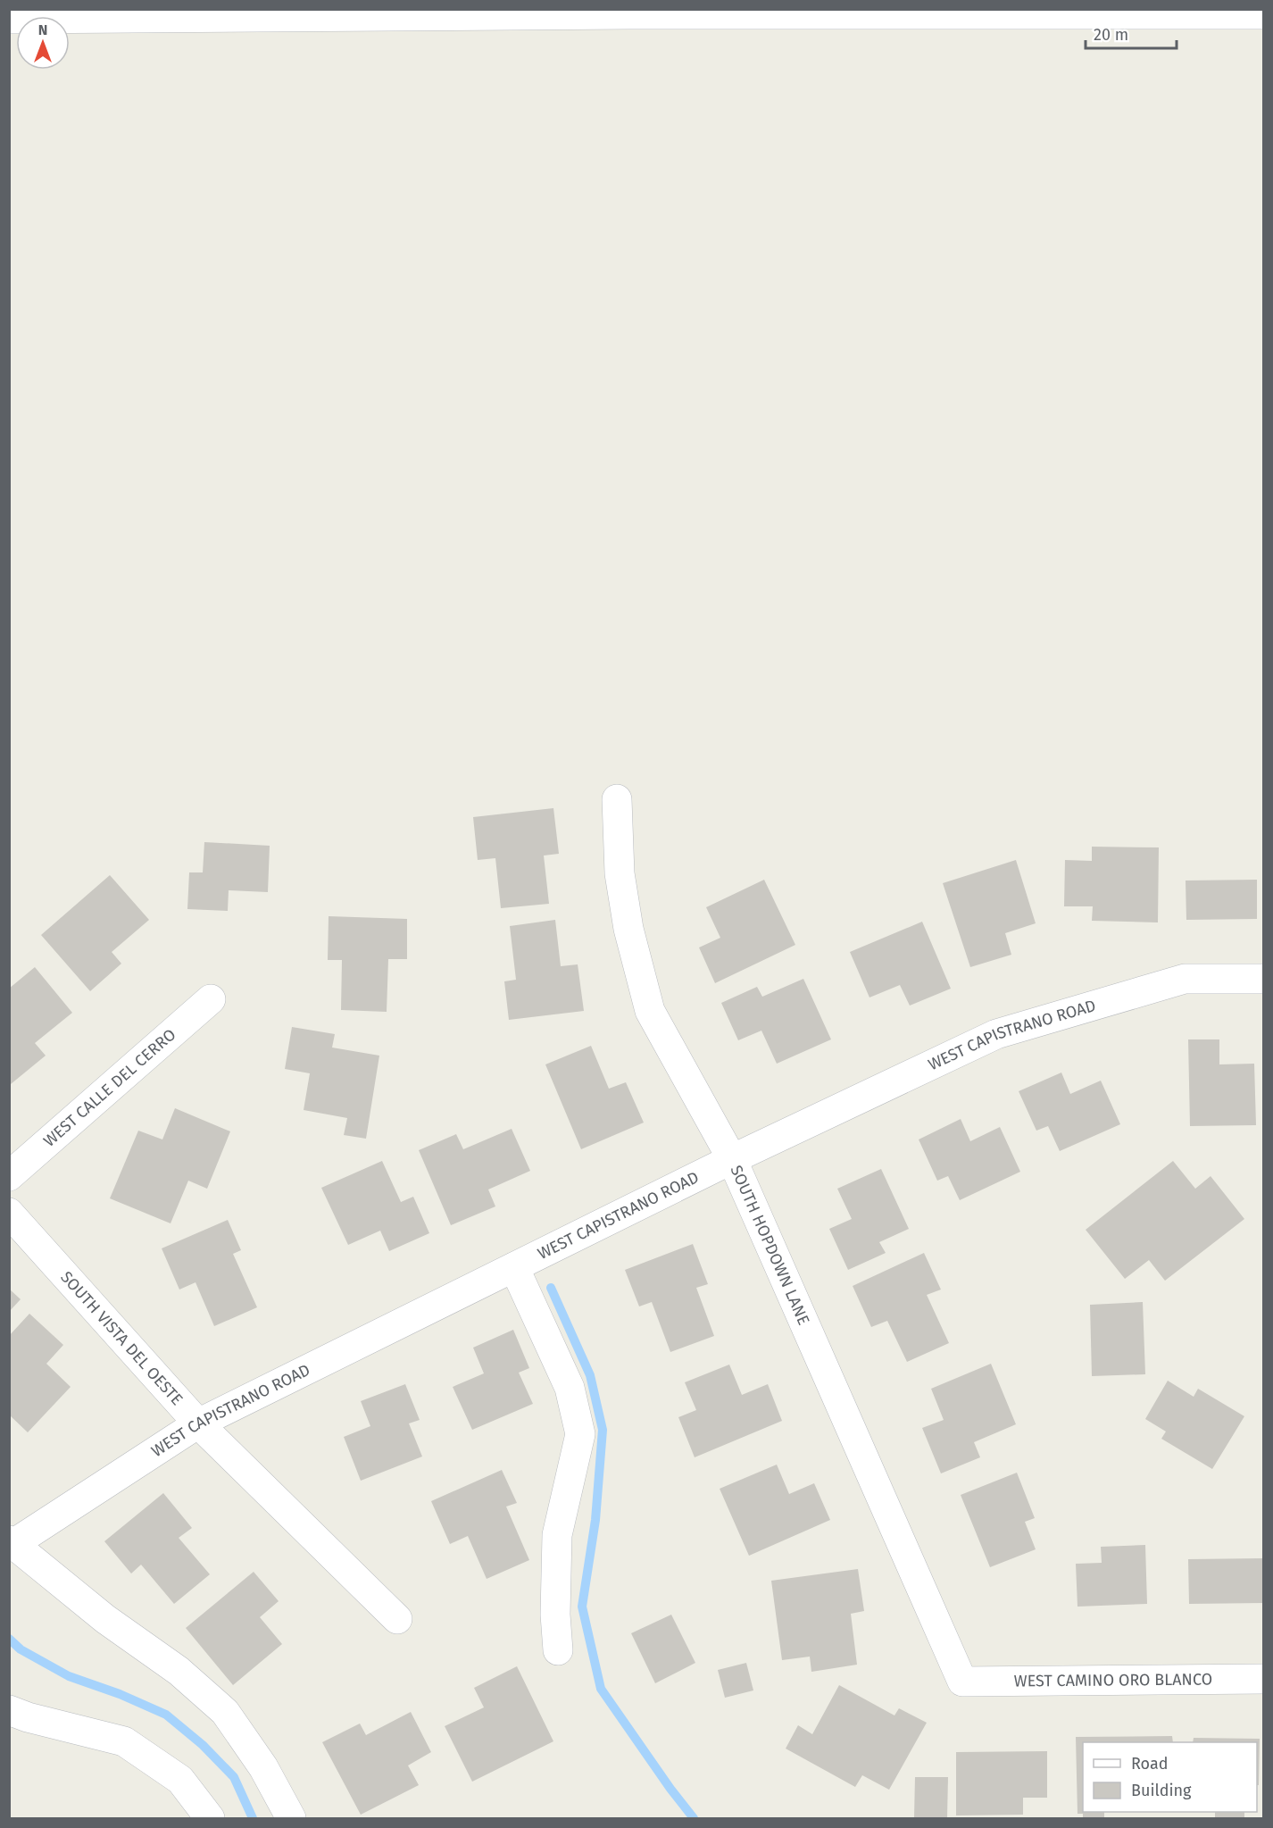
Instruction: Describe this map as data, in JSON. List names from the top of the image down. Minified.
{"streets":{"street":["WEST CAPISTRANO ROAD","WEST CALLE DEL CERRO","SOUTH HOPDOWN LANE","SOUTH VISTA DEL OESTE","WEST CAMINO ORO BLANCO"]},"crossings":[["WEST CAPISTRANO ROAD","SOUTH HOPDOWN LANE"],["WEST CAPISTRANO ROAD","SOUTH VISTA DEL OESTE"],["SOUTH HOPDOWN LANE","WEST CAMINO ORO BLANCO"]],"legend":["Road","Building"],"scale_bar":"20 m","north":"top"}
